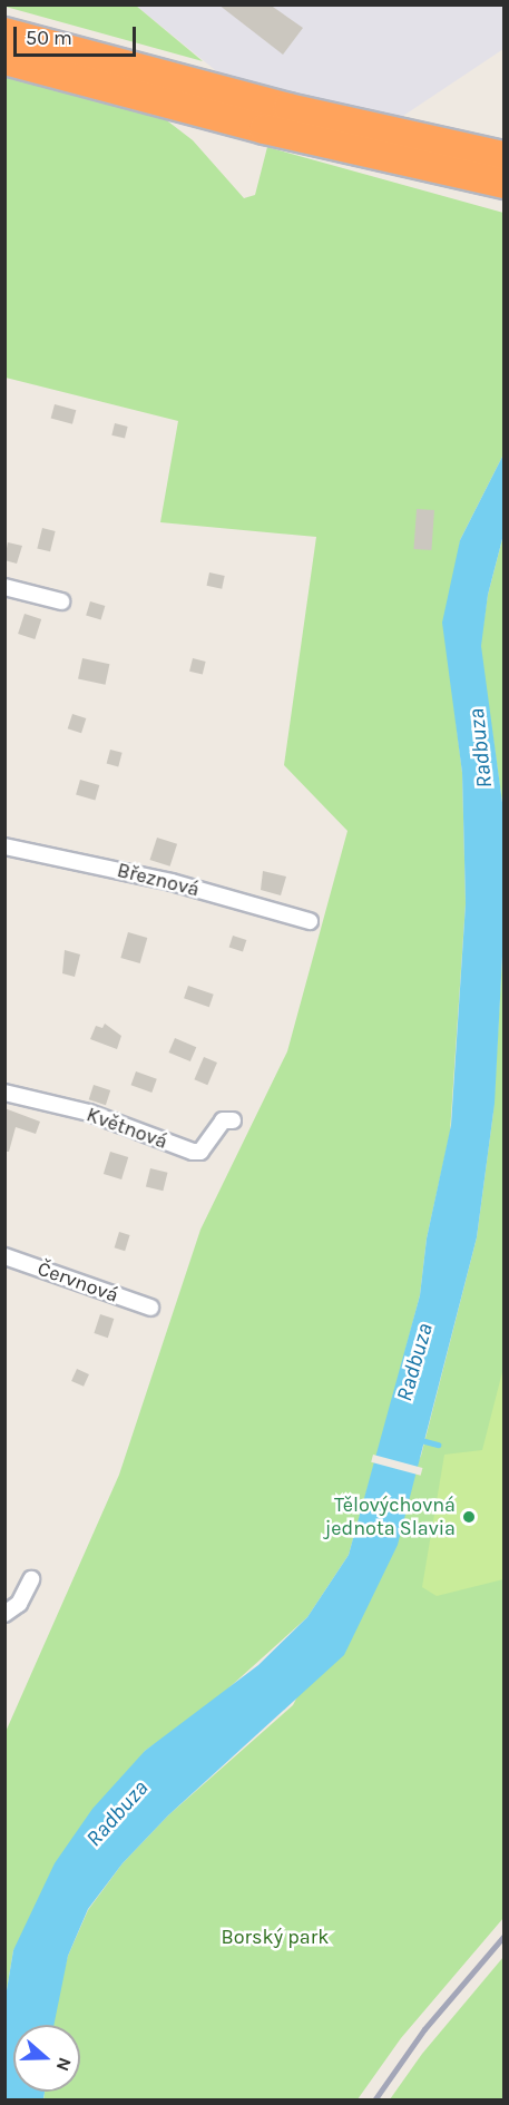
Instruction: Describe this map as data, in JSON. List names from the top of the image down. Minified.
{"streets":{"street":["Březnová","Květnová","Červnová"]},"water":["Radbuza"],"parks":["Borský park"],"places":["Tělovýchovná jednota Slavia"],"scale_bar":"50 m","north":"right"}
